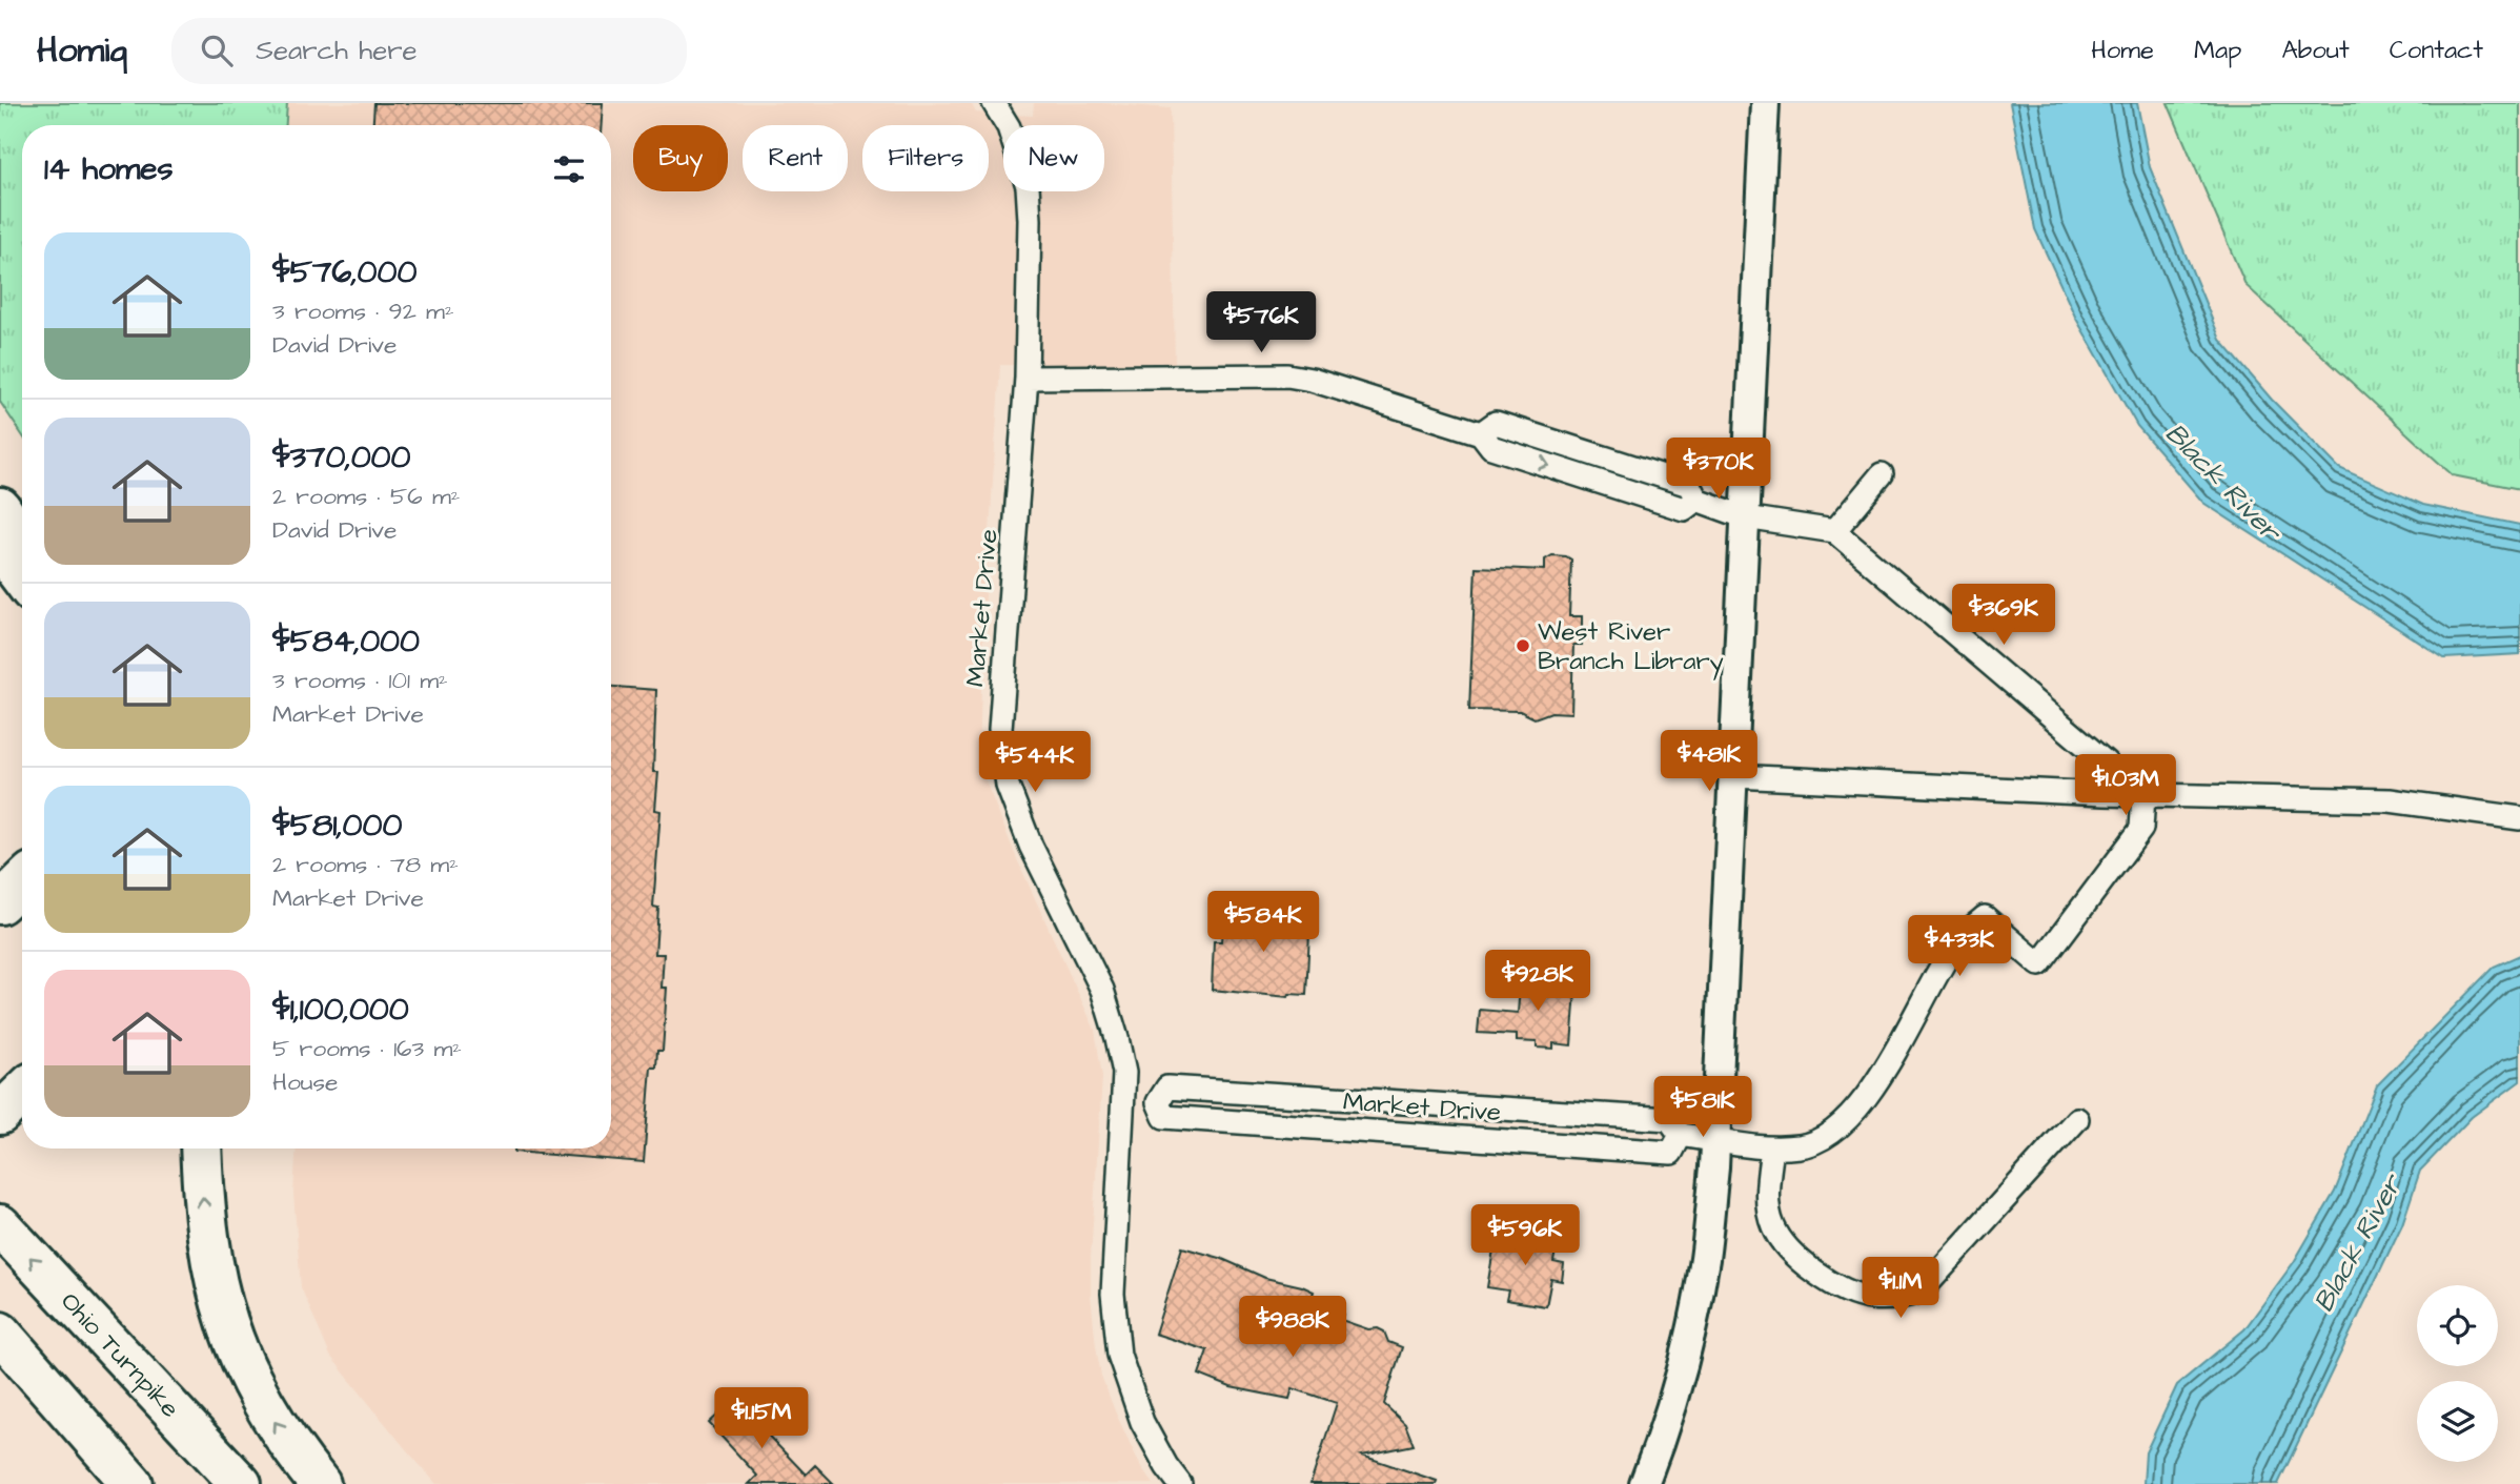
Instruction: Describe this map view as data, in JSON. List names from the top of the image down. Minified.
{"streets":{"highway":["Ohio Turnpike"],"street":["Market Drive"]},"water":["Black River"],"places":["West River Branch Library"],"page":{"header":"Homiq","search":"Search here","nav":["Home","Map","About","Contact"],"chip":["Buy","Rent","Filters","New"],"heading":"14 homes","list":[{"name":"$576,000","note":"3 rooms · 92 m² · David Drive"},{"name":"$370,000","note":"2 rooms · 56 m² · David Drive"},{"name":"$584,000","note":"3 rooms · 101 m² · Market Drive"},{"name":"$581,000","note":"2 rooms · 78 m² · Market Drive"},{"name":"$1,100,000","note":"5 rooms · 163 m² · House"}],"price":["$576K","$370K","$369K","$481K","$544K","$1.03M","$584K","$433K","$928K","$581K","$596K","$1.1M","$988K","$1.15M"]}}
